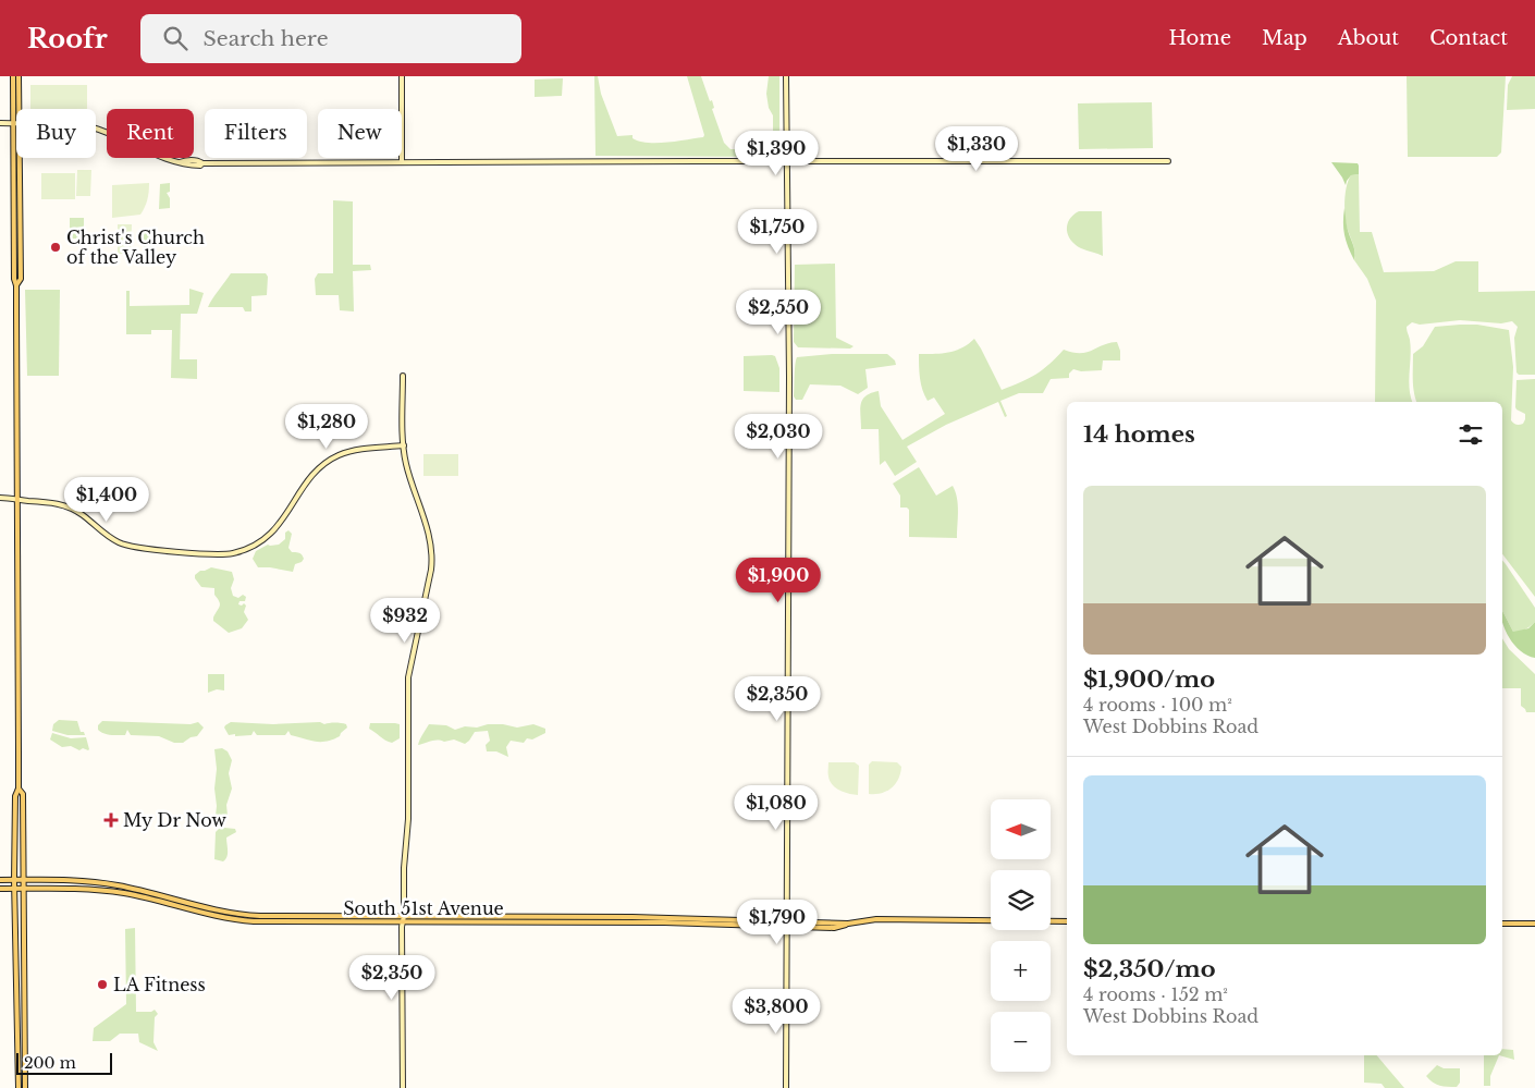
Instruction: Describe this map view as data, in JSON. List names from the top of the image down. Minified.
{"streets":{"main road":["South 51st Avenue"]},"places":{"other":["Christ's Church of the Valley","LA Fitness"],"health":["My Dr Now"]},"scale_bar":"200 m","north":"left","page":{"header":"Roofr","search":"Search here","nav":["Home","Map","About","Contact"],"chip":["Buy","Rent","Filters","New"],"price":["$1,330","$1,390","$1,750","$2,550","$1,280","$2,030","$1,400","$1,900","$932","$2,350","$1,080","$1,790","$2,350","$3,800"],"heading":"14 homes","list":[{"name":"$1,900/mo","note":"4 rooms · 100 m² · West Dobbins Road"},{"name":"$2,350/mo","note":"4 rooms · 152 m² · West Dobbins Road"}],"map_buttons":["+","−"],"scale":"200 m"}}
